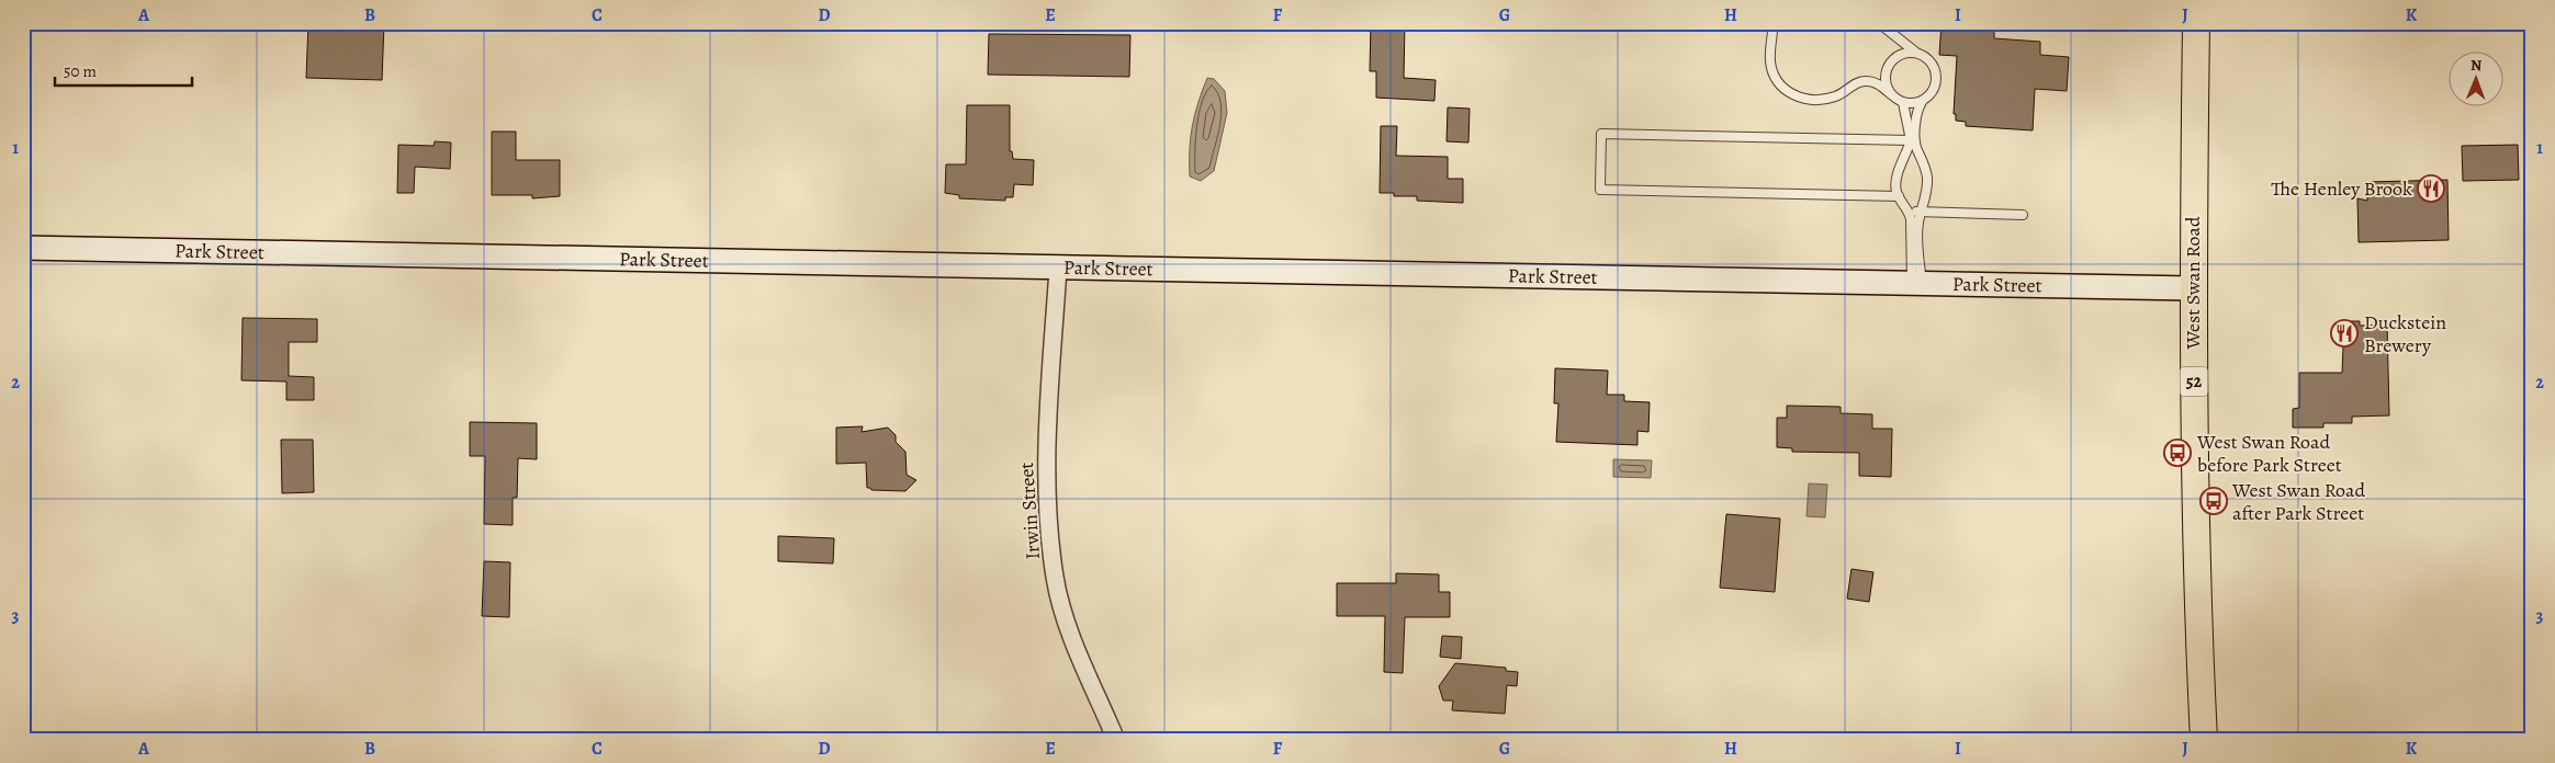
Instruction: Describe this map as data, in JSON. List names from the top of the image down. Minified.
{"streets":{"main road":["West Swan Road","52"],"street":["Park Street","Irwin Street"]},"crossings":[["Park Street","West Swan Road"],["Park Street","Irwin Street"]],"places":{"restaurant":["The Henley Brook","Duckstein Brewery"],"bus stop":["West Swan Road before Park Street","West Swan Road after Park Street"]},"scale_bar":"50 m","north":"top","grid":{"columns":["A","B","C","D","E","F","G","H","I","J","K"],"rows":["1","2","3"]}}
